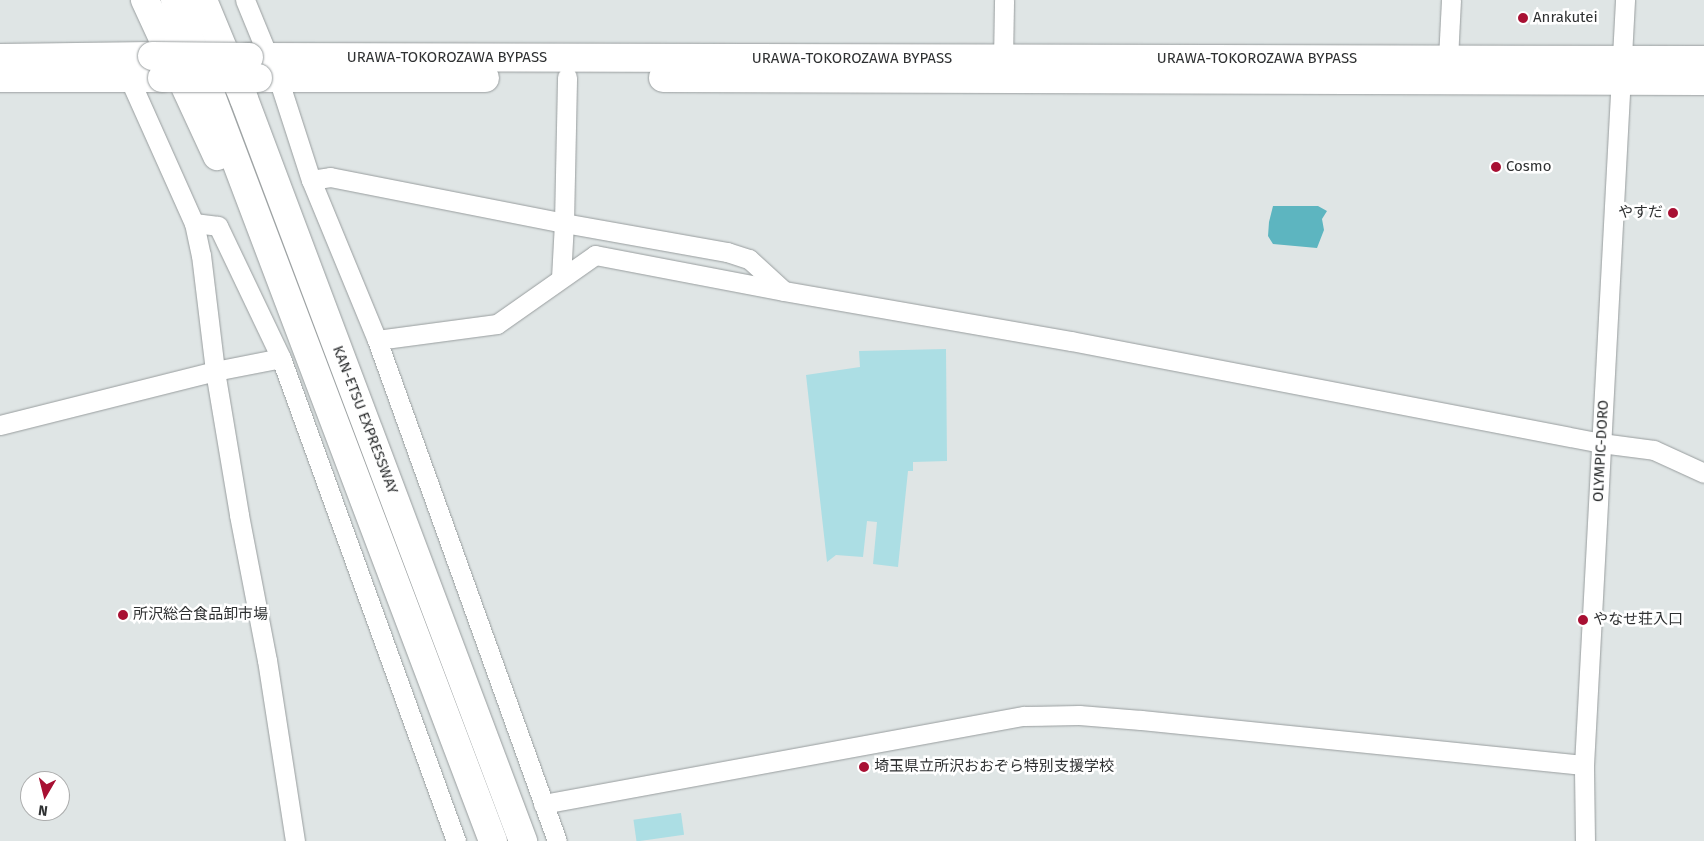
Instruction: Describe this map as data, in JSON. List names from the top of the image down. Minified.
{"streets":{"highway":["URAWA-TOKOROZAWA BYPASS","KAN-ETSU EXPRESSWAY"],"street":["OLYMPIC-DORO"]},"crossings":[["URAWA-TOKOROZAWA BYPASS","OLYMPIC-DORO"]],"places":["Anrakutei","Cosmo","やすだ","所沢総合食品卸市場","やなせ荘入口","埼玉県立所沢おおぞら特別支援学校"],"north":"bottom"}
